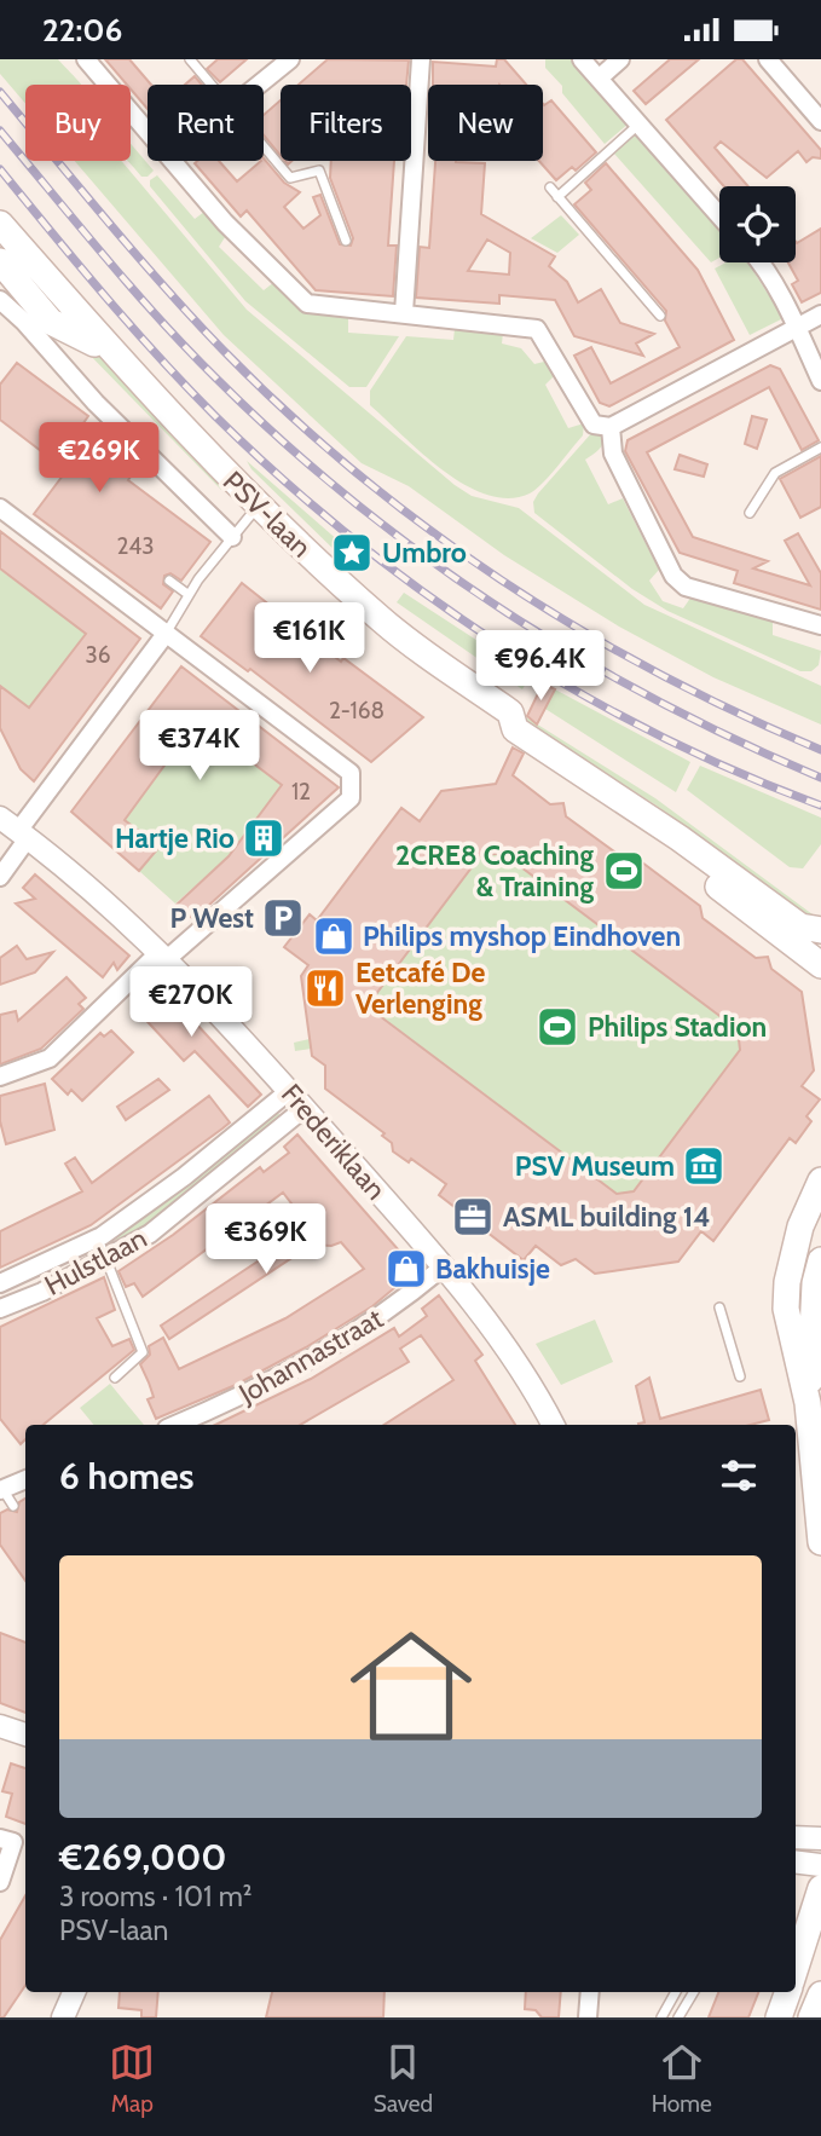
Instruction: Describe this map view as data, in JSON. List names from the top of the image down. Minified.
{"streets":{"main road":["PSV-laan"],"street":["Frederiklaan","Hulstlaan","Johannastraat"]},"crossings":[["Frederiklaan","Hulstlaan"],["Frederiklaan","Johannastraat"]],"places":{"place":["Umbro"],"building":["Hartje Rio"],"sports":["2CRE8 Coaching & Training","Philips Stadion"],"parking":["P West"],"shop":["Philips myshop Eindhoven","Bakhuisje"],"restaurant":["Eetcafé De Verlenging"],"museum":["PSV Museum"],"office":["ASML building 14"]},"house_numbers":["243","36","2-168","12"],"page":{"status":"22:06","chip":["Buy","Rent","Filters","New"],"price":["€269K","€161K","€96.4K","€374K","€270K","€369K"],"heading":"6 homes","list":[{"name":"€269,000","note":"3 rooms · 101 m² · PSV-laan"}],"tabs":["Map","Saved","Home"]}}
